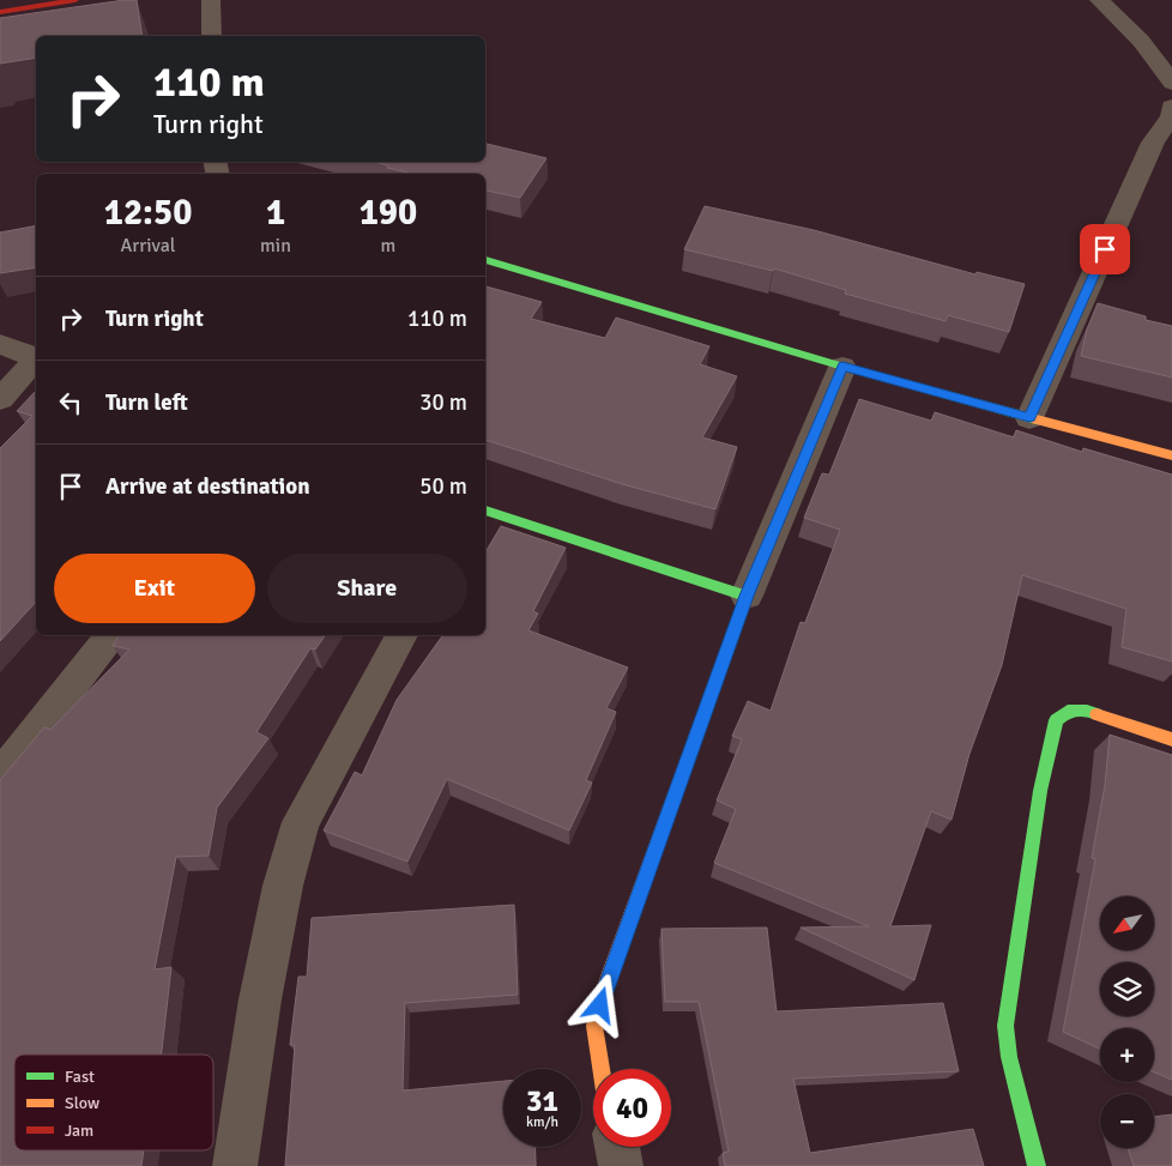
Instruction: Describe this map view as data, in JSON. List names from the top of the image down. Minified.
{"legend":["Fast","Slow","Jam"],"north":"bottom left","page":{"turn":["110 m","Turn right"],"eta":["12:50","Arrival","1","min","190","m"],"list":[{"name":"Turn right","value":"110 m"},{"name":"Turn left","value":"30 m"},{"name":"Arrive at destination","value":"50 m"}],"buttons":["Exit","Share"],"map_buttons":["+","−"],"speed":"31 km/h","limit":"40"}}
